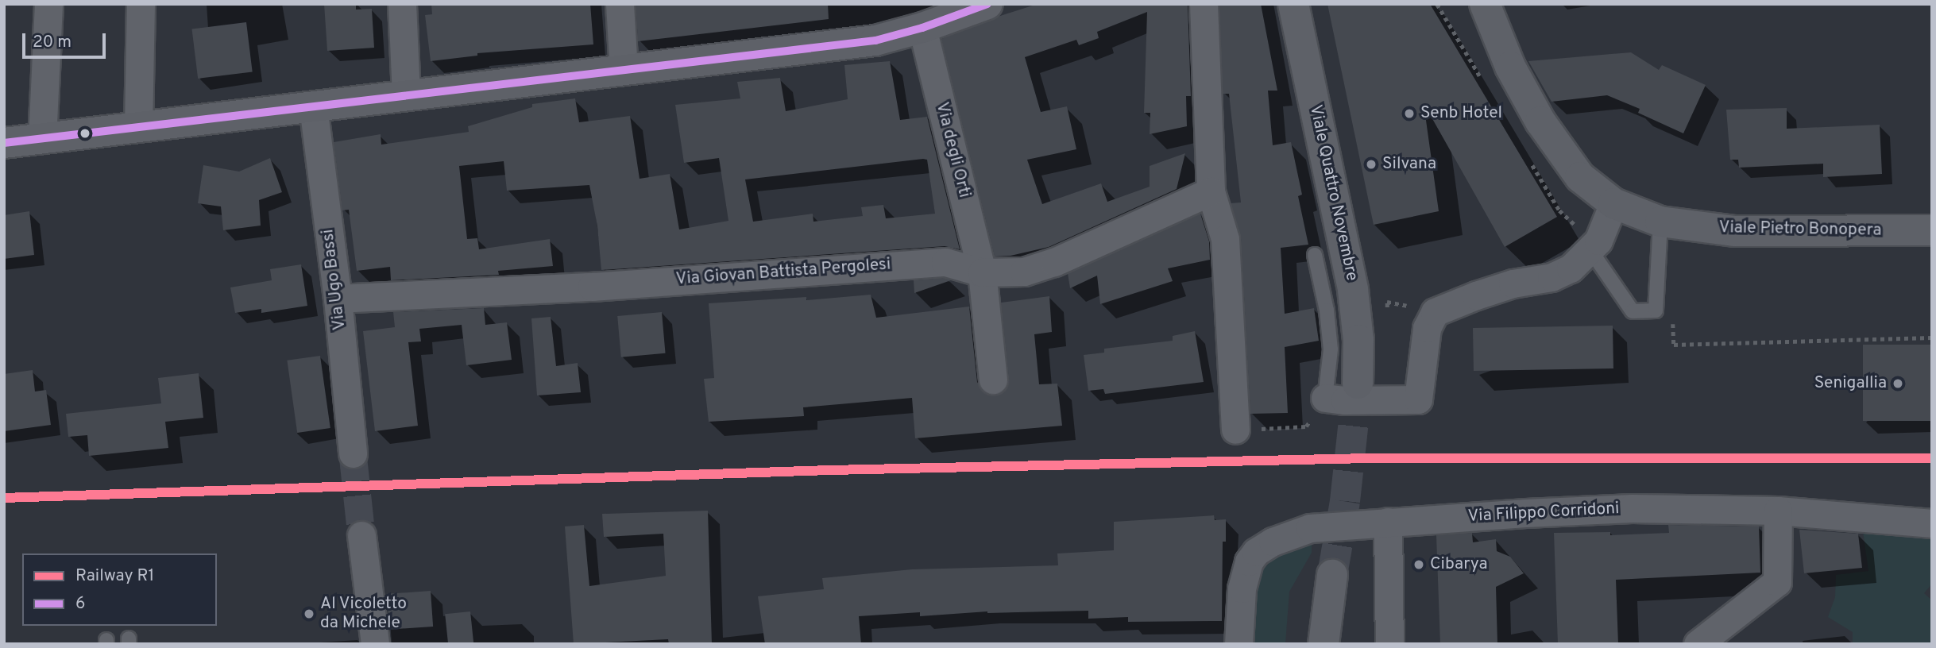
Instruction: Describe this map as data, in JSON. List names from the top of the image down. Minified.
{"streets":{"main road":["Viale Quattro Novembre","Viale Pietro Bonopera"],"street":["Via degli Orti","Via Giovan Battista Pergolesi","Via Ugo Bassi","Via Filippo Corridoni"]},"crossings":[["Via degli Orti","Via Giovan Battista Pergolesi"],["Via Giovan Battista Pergolesi","Via Ugo Bassi"]],"places":["Senb Hotel","Silvana","Senigallia","Cibarya","Al Vicoletto da Michele"],"lines":["transit line 6","rail line R1"],"legend":["Railway R1","6"],"scale_bar":"20 m"}
